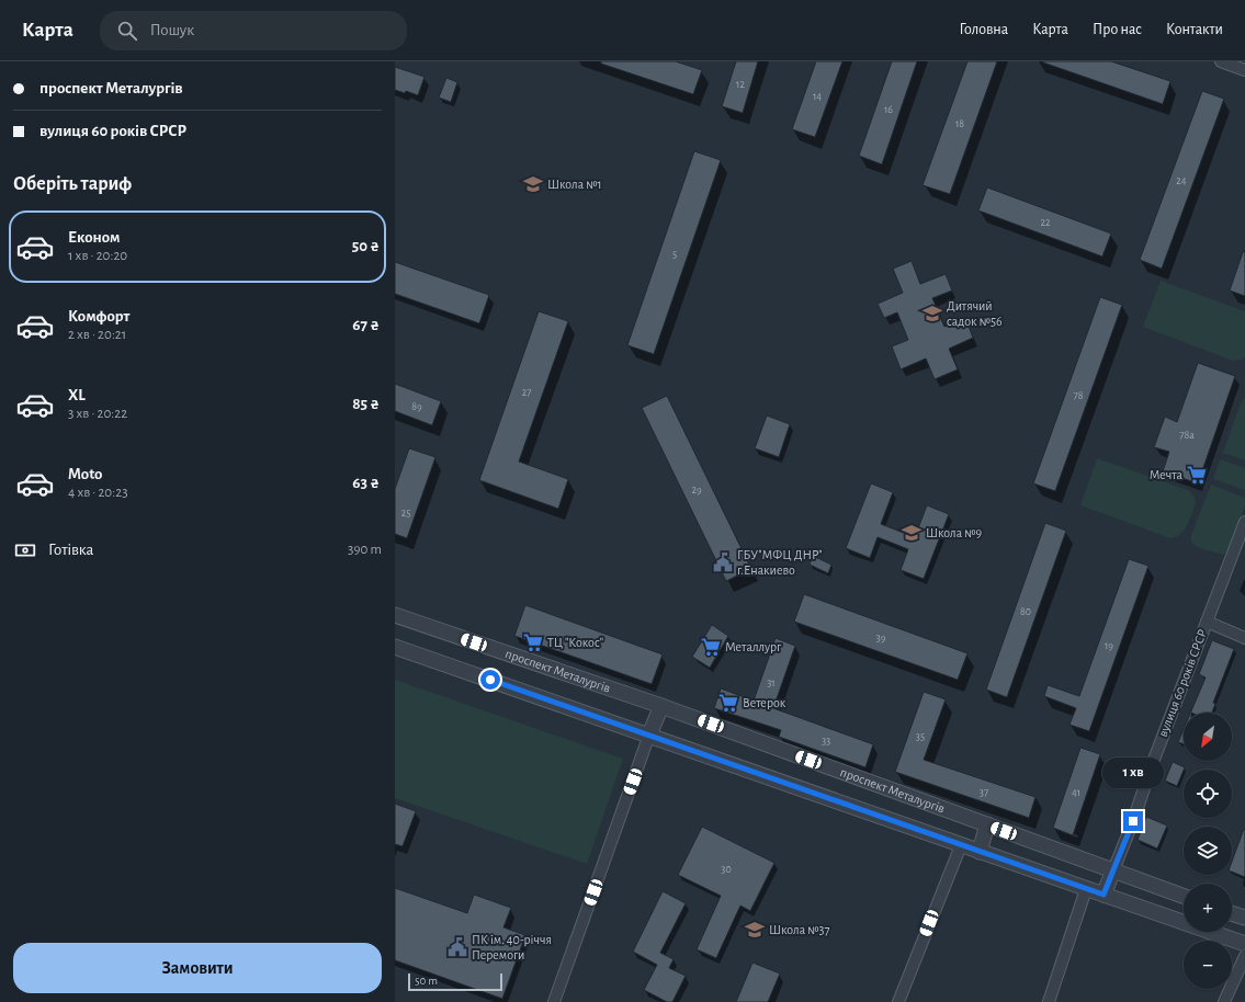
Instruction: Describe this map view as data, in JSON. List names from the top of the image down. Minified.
{"streets":{"street":["проспект Металургів","вулиця 60 років СРСР"]},"crossings":[["проспект Металургів","вулиця 60 років СРСР"]],"places":{"school or university":["Школа №1","Дитячий садок №56","Школа №9","Школа №37"],"supermarket":["Мечта","ТЦ \"Кокос\"","Металлург","Ветерок"],"public building":["ГБУ\"МФЦ ДНР\" г.Енакиево","ПК ім. 40-річчя Перемоги"]},"house_numbers":["12","14","16","18","24","22","5","27","78","89","78а","29","25","80","39","19","31","35","33","37","41","30"],"scale_bar":"50 m","north":"bottom left","page":{"header":"Карта","search":"Пошук","nav":["Головна","Карта","Про нас","Контакти"],"banner":["проспект Металургів","вулиця 60 років СРСР"],"heading":"Оберіть тариф","list":[{"name":"Економ","note":"1 хв · 20:20","value":"50 ₴"},{"name":"Комфорт","note":"2 хв · 20:21","value":"67 ₴"},{"name":"XL","note":"3 хв · 20:22","value":"85 ₴"},{"name":"Moto","note":"4 хв · 20:23","value":"63 ₴"}],"pay":["Готівка","390 m"],"map_buttons":["+","−"],"bubble":"1 хв","buttons":"Замовити","scale":"50 m"}}
